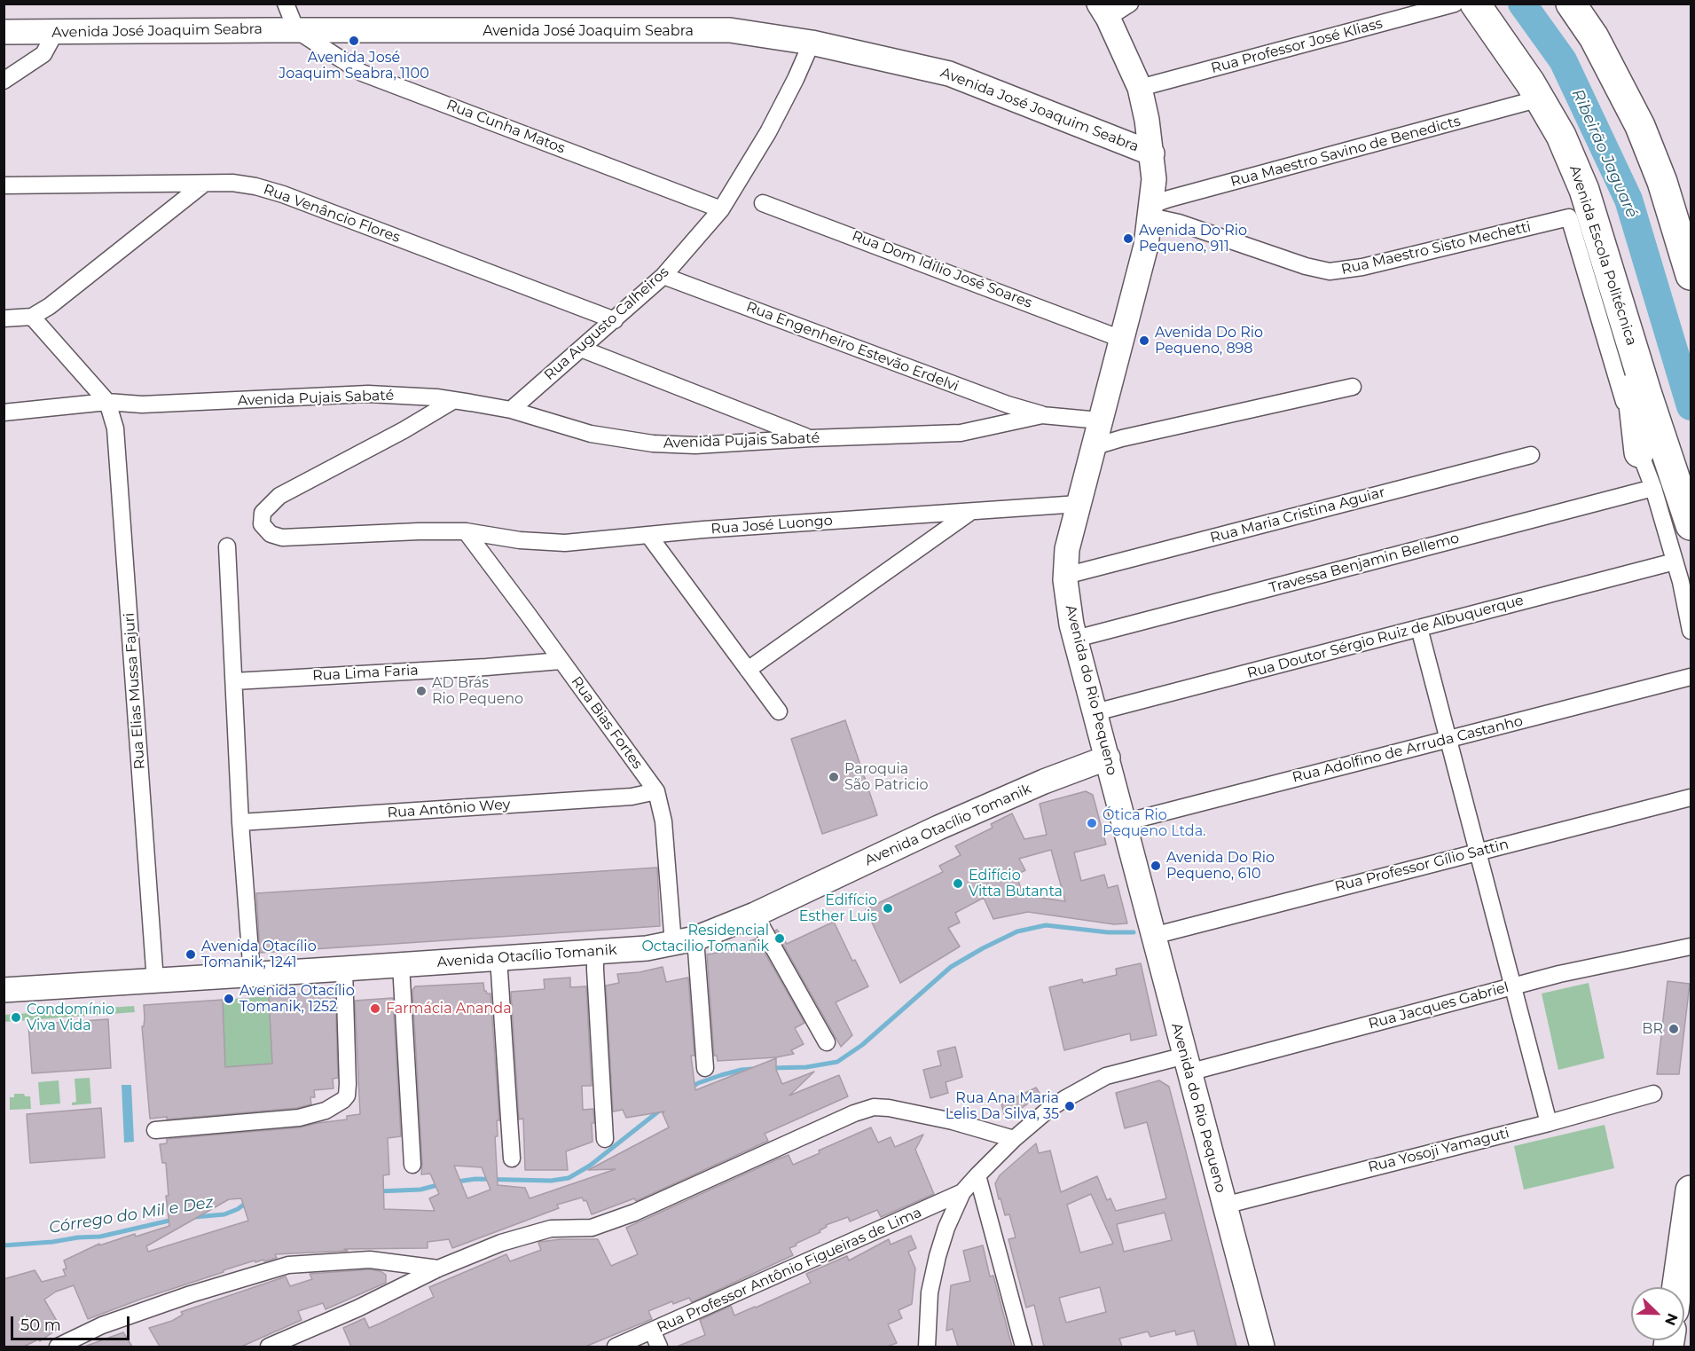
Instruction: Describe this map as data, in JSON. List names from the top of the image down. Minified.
{"streets":{"highway":["Avenida Escola Politécnica"],"main road":["Avenida José Joaquim Seabra","Avenida do Rio Pequeno","Avenida Otacílio Tomanik"],"street":["Rua Professor José Kliass","Rua Cunha Matos","Rua Maestro Savino de Benedicts","Rua Venâncio Flores","Rua Maestro Sisto Mechetti","Rua Dom Idílio José Soares","Rua Augusto Calheiros","Rua Engenheiro Estevão Erdelvi","Avenida Pujais Sabaté","Rua Maria Cristina Aguiar","Rua José Luongo","Travessa Benjamin Bellemo","Rua Doutor Sérgio Ruiz de Albuquerque","Rua Lima Faria","Rua Elias Mussa Fajuri","Rua Bias Fortes","Rua Adolfino de Arruda Castanho","Rua Antônio Wey","Rua Professor Gílio Sattin","Rua Jacques Gabriel","Rua Yosoji Yamaguti","Rua Professor Antônio Figueiras de Lima"]},"crossings":[["Avenida José Joaquim Seabra","Rua Cunha Matos"],["Avenida José Joaquim Seabra","Rua Augusto Calheiros"],["Avenida José Joaquim Seabra","Avenida do Rio Pequeno"],["Rua Professor José Kliass","Avenida do Rio Pequeno"],["Rua Cunha Matos","Rua Augusto Calheiros"],["Rua Maestro Savino de Benedicts","Rua Maestro Sisto Mechetti"],["Rua Maestro Savino de Benedicts","Avenida Escola Politécnica"],["Rua Maestro Savino de Benedicts","Avenida do Rio Pequeno"],["Rua Venâncio Flores","Rua Augusto Calheiros"],["Rua Maestro Sisto Mechetti","Avenida Escola Politécnica"],["Rua Maestro Sisto Mechetti","Avenida do Rio Pequeno"],["Avenida Escola Politécnica","Travessa Benjamin Bellemo"],["Avenida Escola Politécnica","Rua Doutor Sérgio Ruiz de Albuquerque"],["Rua Dom Idílio José Soares","Avenida do Rio Pequeno"],["Rua Augusto Calheiros","Rua Engenheiro Estevão Erdelvi"],["Rua Augusto Calheiros","Avenida Pujais Sabaté"],["Rua Engenheiro Estevão Erdelvi","Avenida Pujais Sabaté"],["Avenida Pujais Sabaté","Rua José Luongo"],["Avenida Pujais Sabaté","Avenida do Rio Pequeno"],["Avenida Pujais Sabaté","Rua Elias Mussa Fajuri"],["Rua Maria Cristina Aguiar","Avenida do Rio Pequeno"],["Rua José Luongo","Avenida do Rio Pequeno"],["Rua José Luongo","Rua Bias Fortes"],["Travessa Benjamin Bellemo","Avenida do Rio Pequeno"],["Rua Doutor Sérgio Ruiz de Albuquerque","Avenida do Rio Pequeno"],["Rua Lima Faria","Rua Bias Fortes"],["Avenida do Rio Pequeno","Rua Adolfino de Arruda Castanho"],["Avenida do Rio Pequeno","Avenida Otacílio Tomanik"],["Avenida do Rio Pequeno","Rua Professor Gílio Sattin"],["Avenida do Rio Pequeno","Rua Jacques Gabriel"],["Avenida do Rio Pequeno","Rua Yosoji Yamaguti"],["Rua Elias Mussa Fajuri","Avenida Otacílio Tomanik"],["Rua Bias Fortes","Rua Antônio Wey"],["Rua Bias Fortes","Avenida Otacílio Tomanik"],["Rua Jacques Gabriel","Rua Professor Antônio Figueiras de Lima"]],"water":["Ribeirão Jaguaré","Córrego do Mil e Dez"],"places":["Avenida José Joaquim Seabra, 1100","Avenida Do Rio Pequeno, 911","Avenida Do Rio Pequeno, 898","AD Brás Rio Pequeno","Paroquia São Patricio","Ótica Rio Pequeno Ltda.","Avenida Do Rio Pequeno, 610","Edifício Vitta Butanta","Edifício Esther Luis","Residencial Octacilio Tomanik","Avenida Otacílio Tomanik, 1241","Avenida Otacílio Tomanik, 1252","Farmácia Ananda","Condomínio Viva Vida","BR","Rua Ana Maria Lelis Da Silva, 35"],"scale_bar":"50 m","north":"bottom right"}
